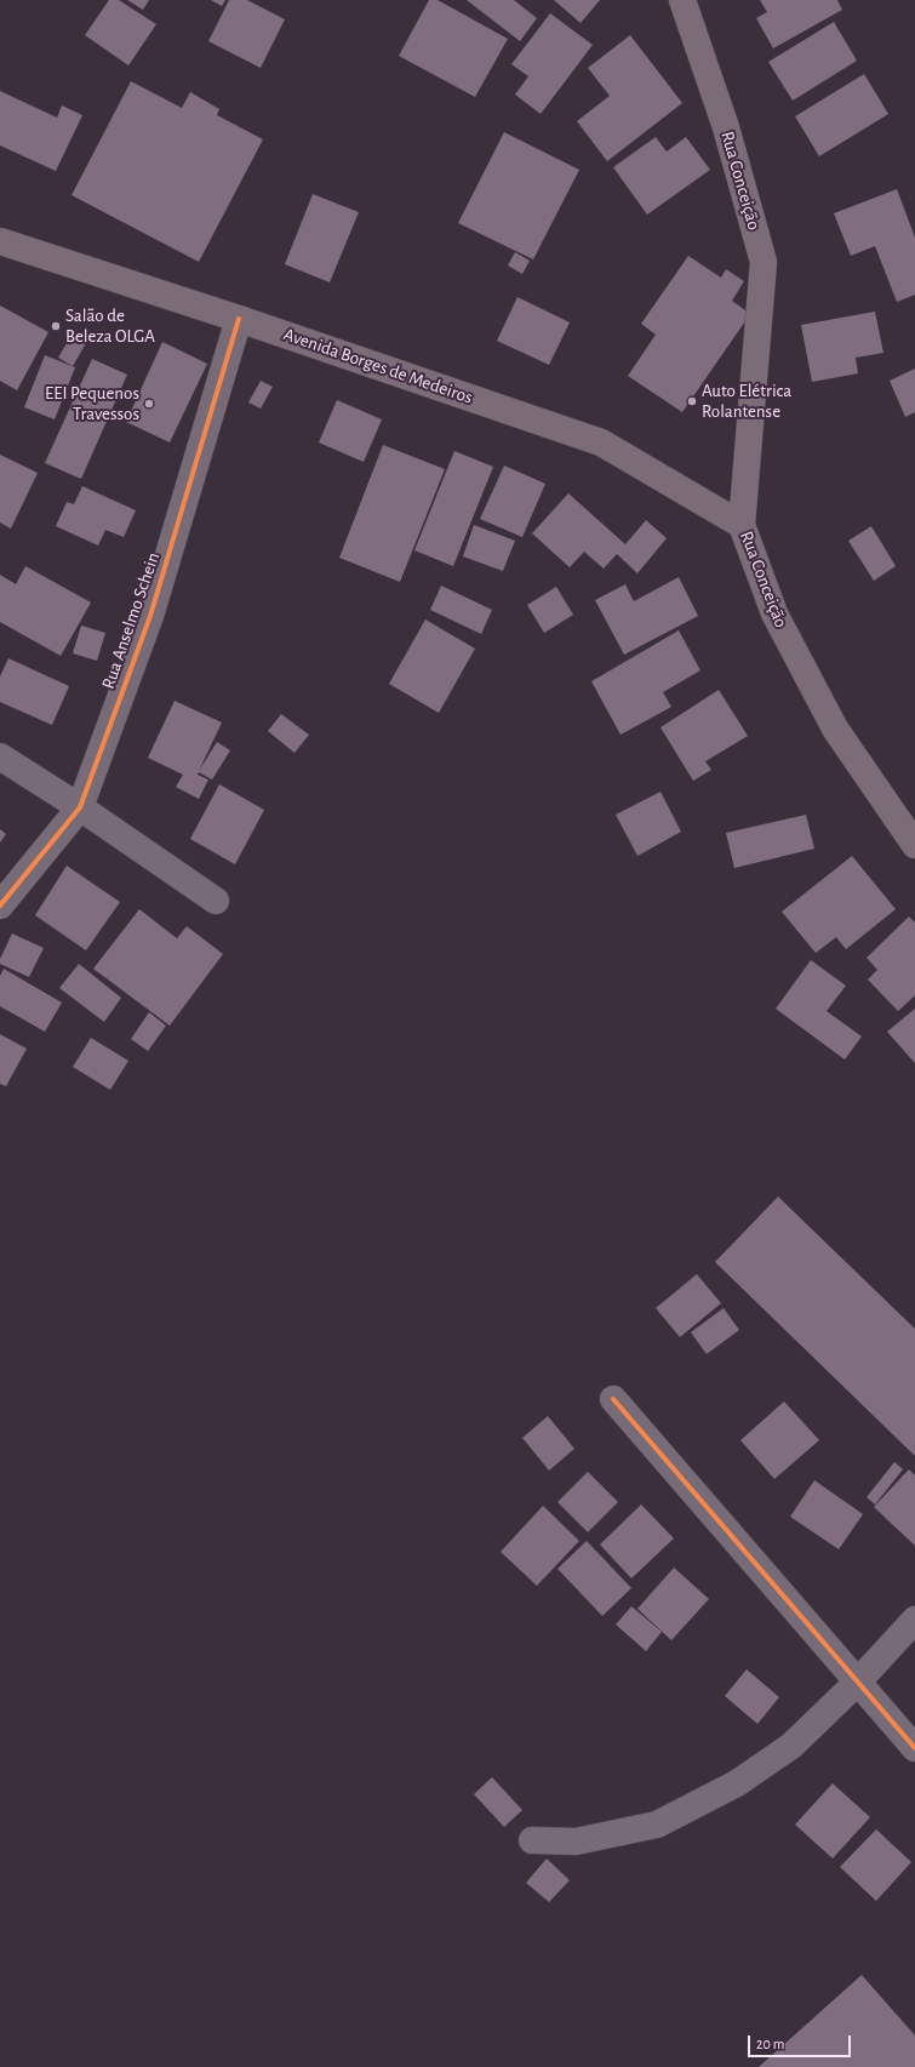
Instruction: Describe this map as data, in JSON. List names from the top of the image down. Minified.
{"streets":{"main road":["Rua Conceição","Avenida Borges de Medeiros"],"street":["Rua Anselmo Schein"]},"crossings":[["Rua Conceição","Avenida Borges de Medeiros"],["Avenida Borges de Medeiros","Rua Anselmo Schein"]],"places":["Salão de Beleza OLGA","Auto Elétrica Rolantense","EEI Pequenos Travessos"],"scale_bar":"20 m"}
